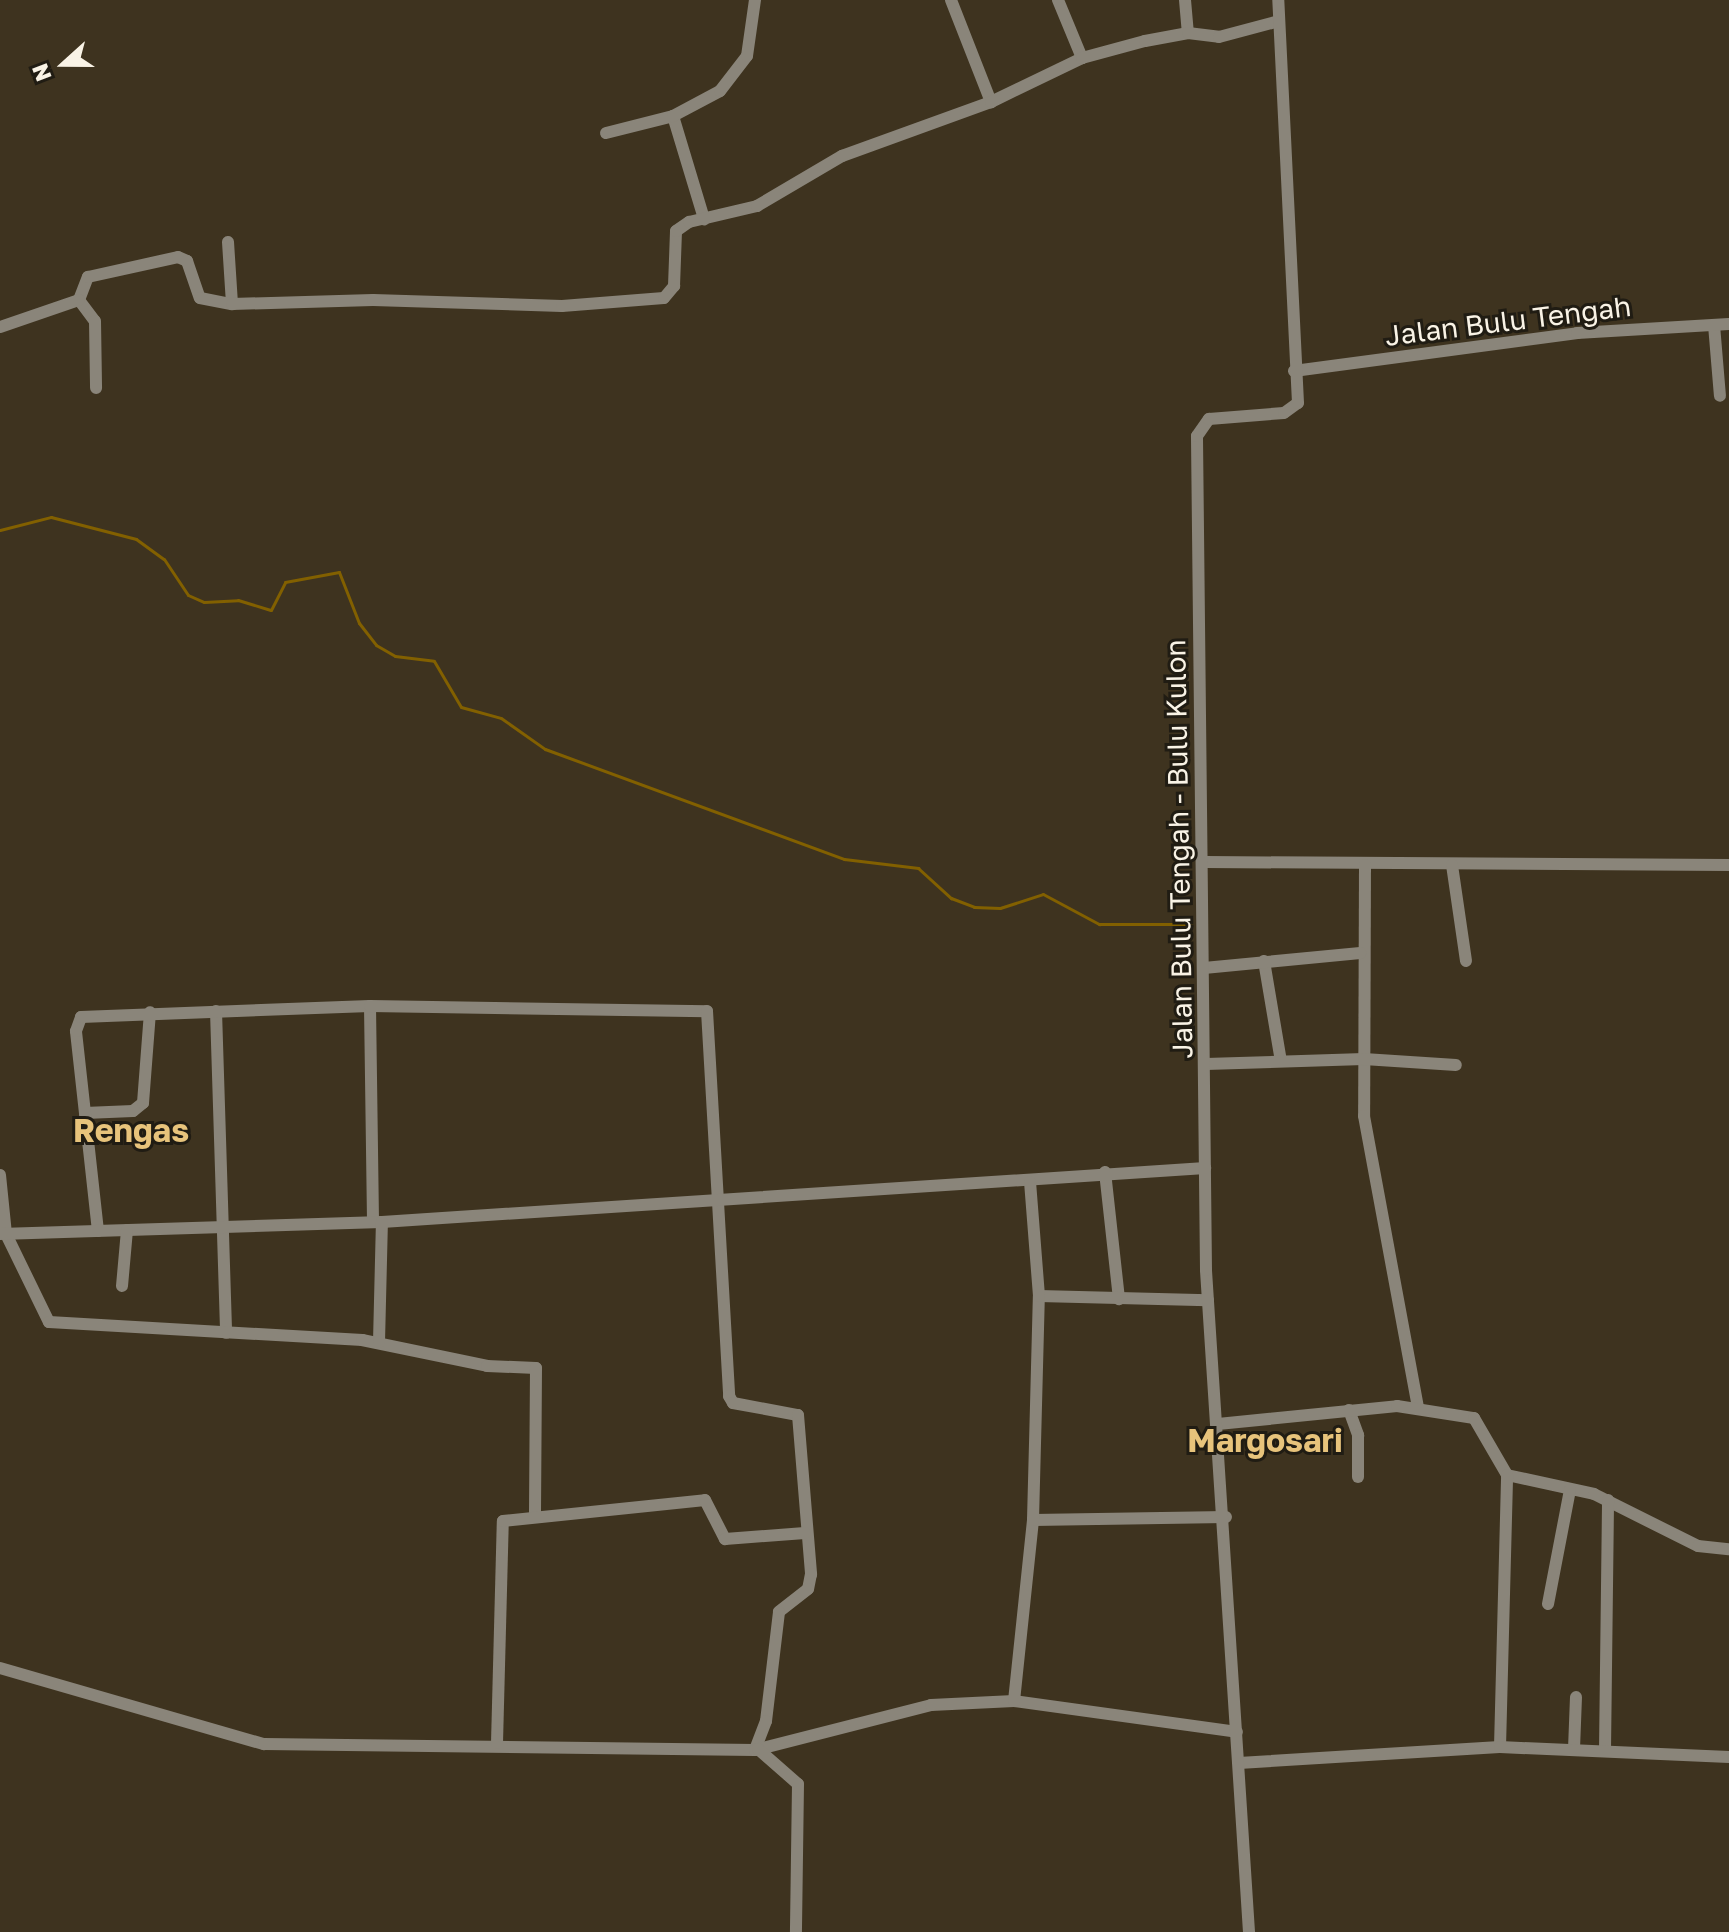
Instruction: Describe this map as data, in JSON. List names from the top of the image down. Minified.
{"streets":{"street":["Jalan Bulu Tengah","Jalan Bulu Tengah - Bulu Kulon"]},"crossings":[["Jalan Bulu Tengah","Jalan Bulu Tengah - Bulu Kulon"]],"districts":["Rengas","Margosari"],"north":"left"}
